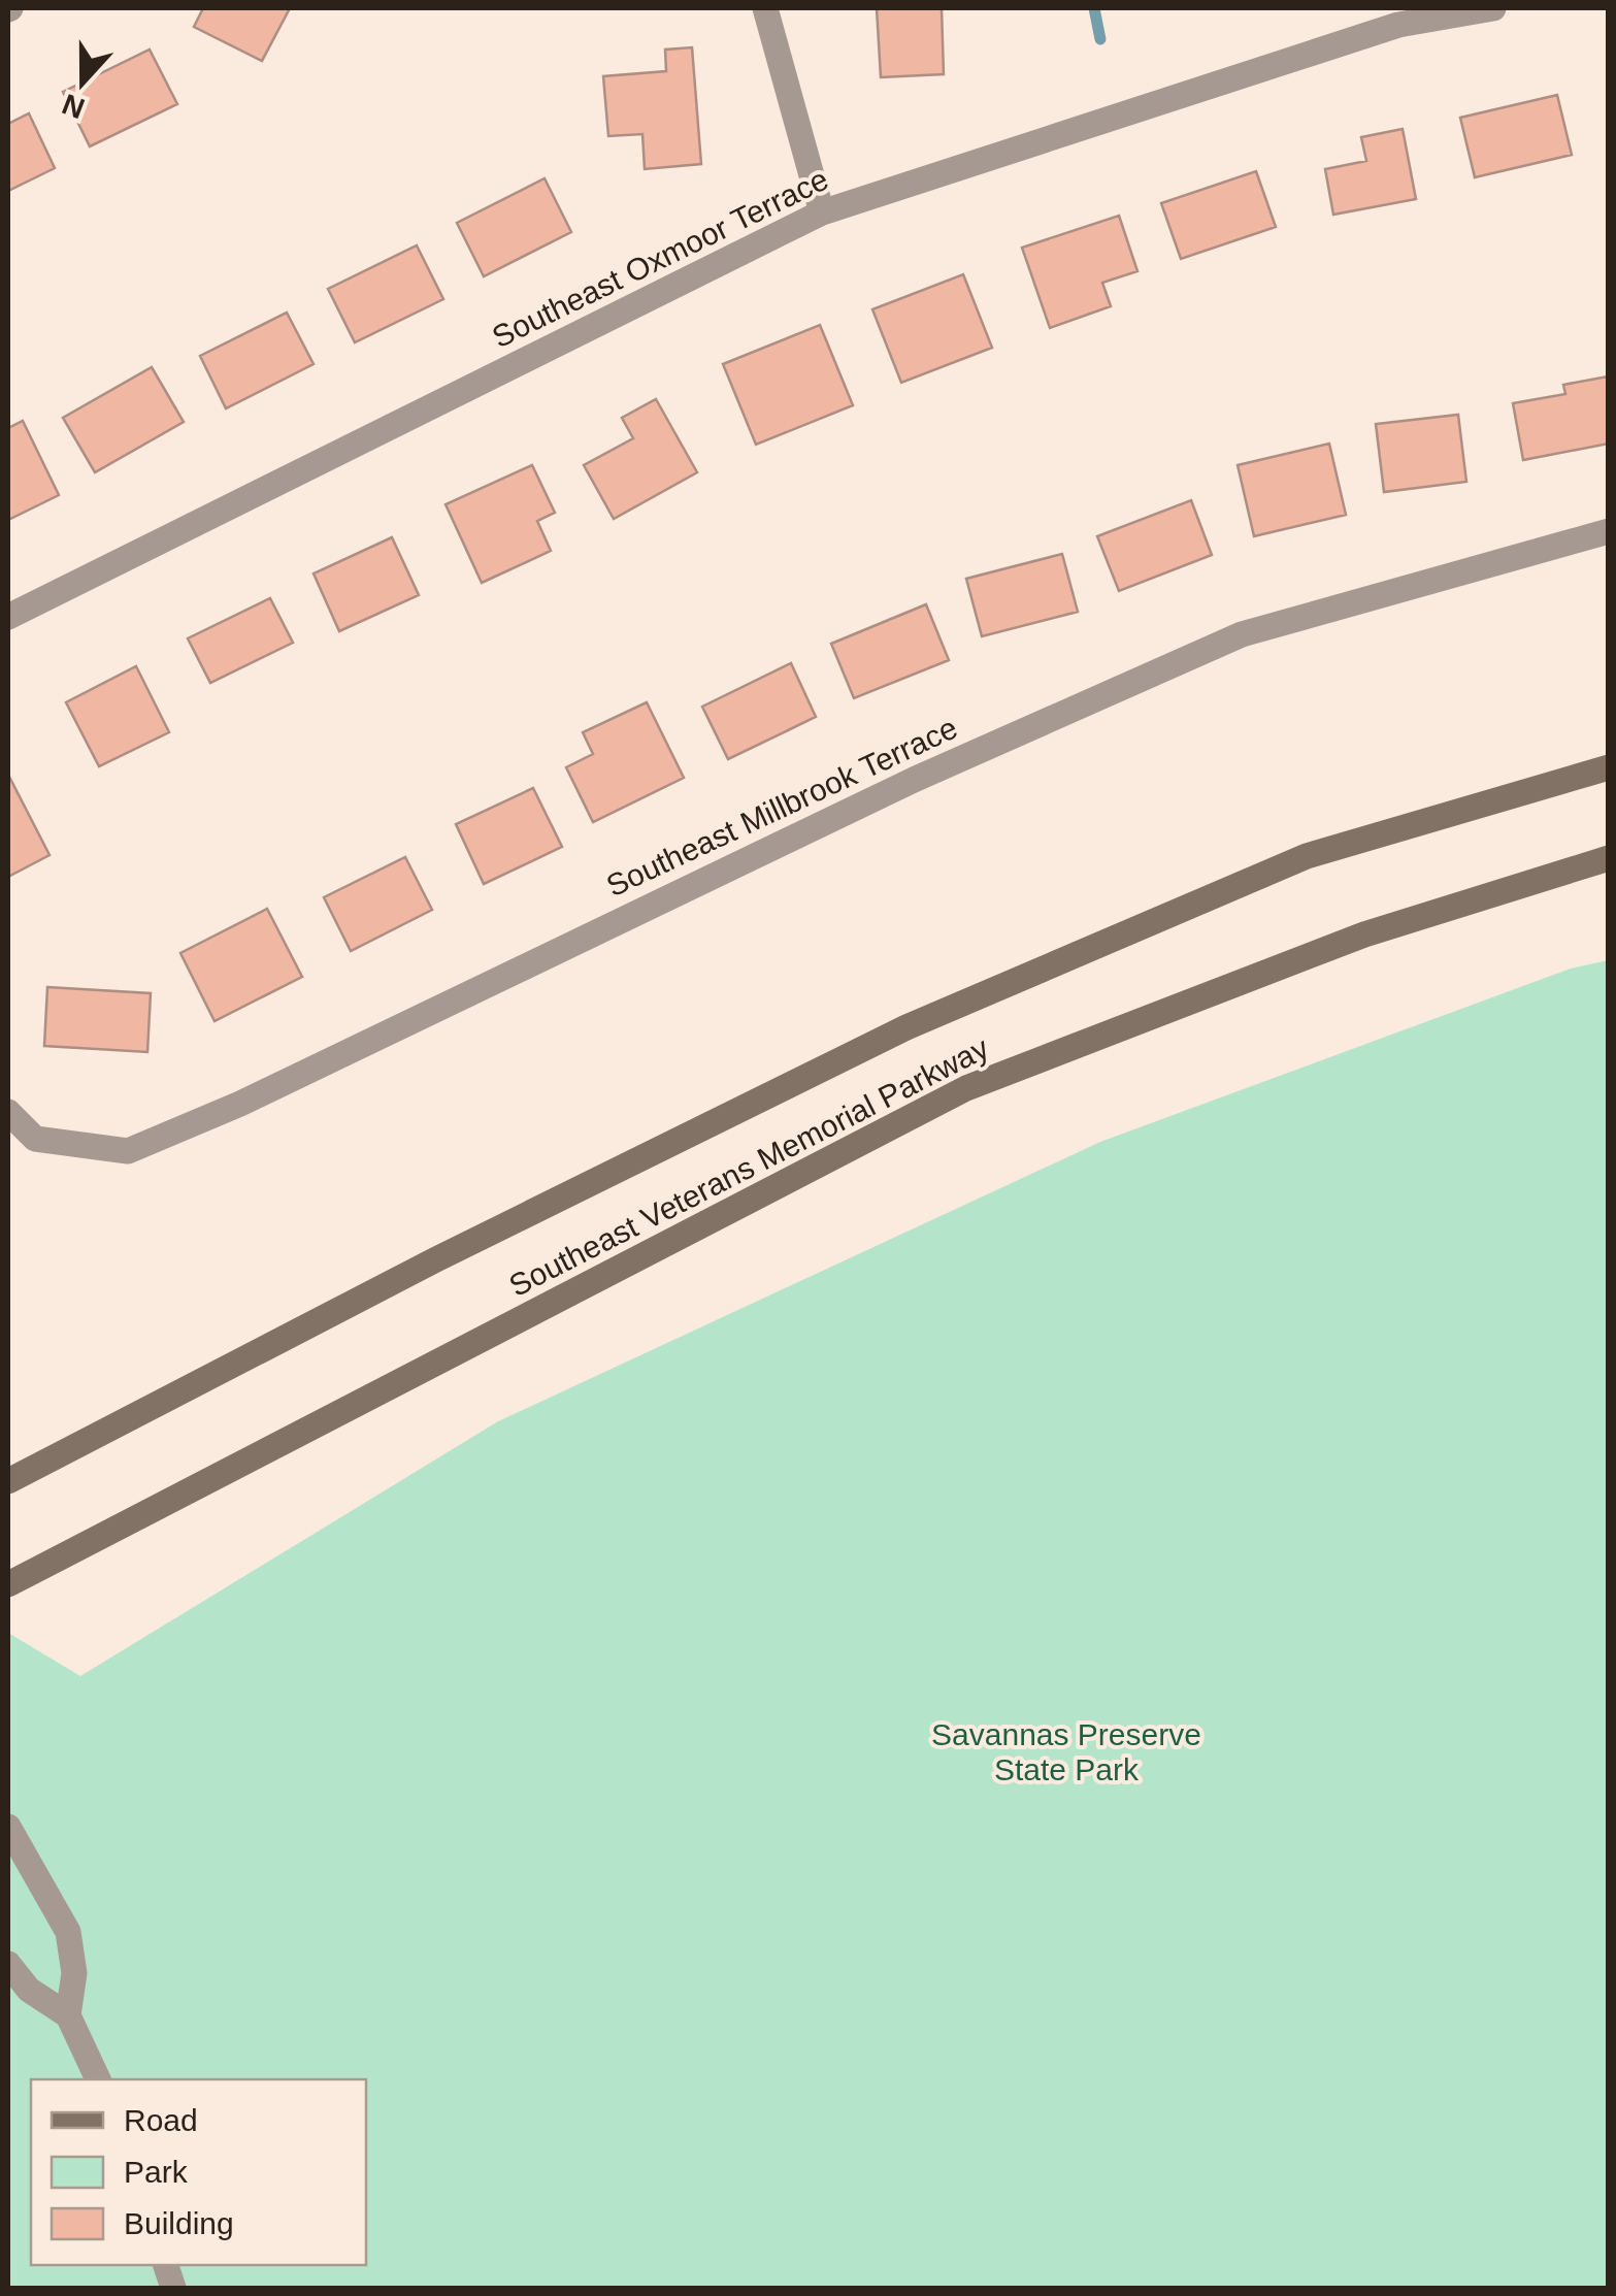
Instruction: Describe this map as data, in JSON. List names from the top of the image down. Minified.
{"streets":{"main road":["Southeast Veterans Memorial Parkway"],"street":["Southeast Oxmoor Terrace","Southeast Millbrook Terrace"]},"parks":["Savannas Preserve State Park"],"legend":["Road","Park","Building"],"north":"bottom"}
